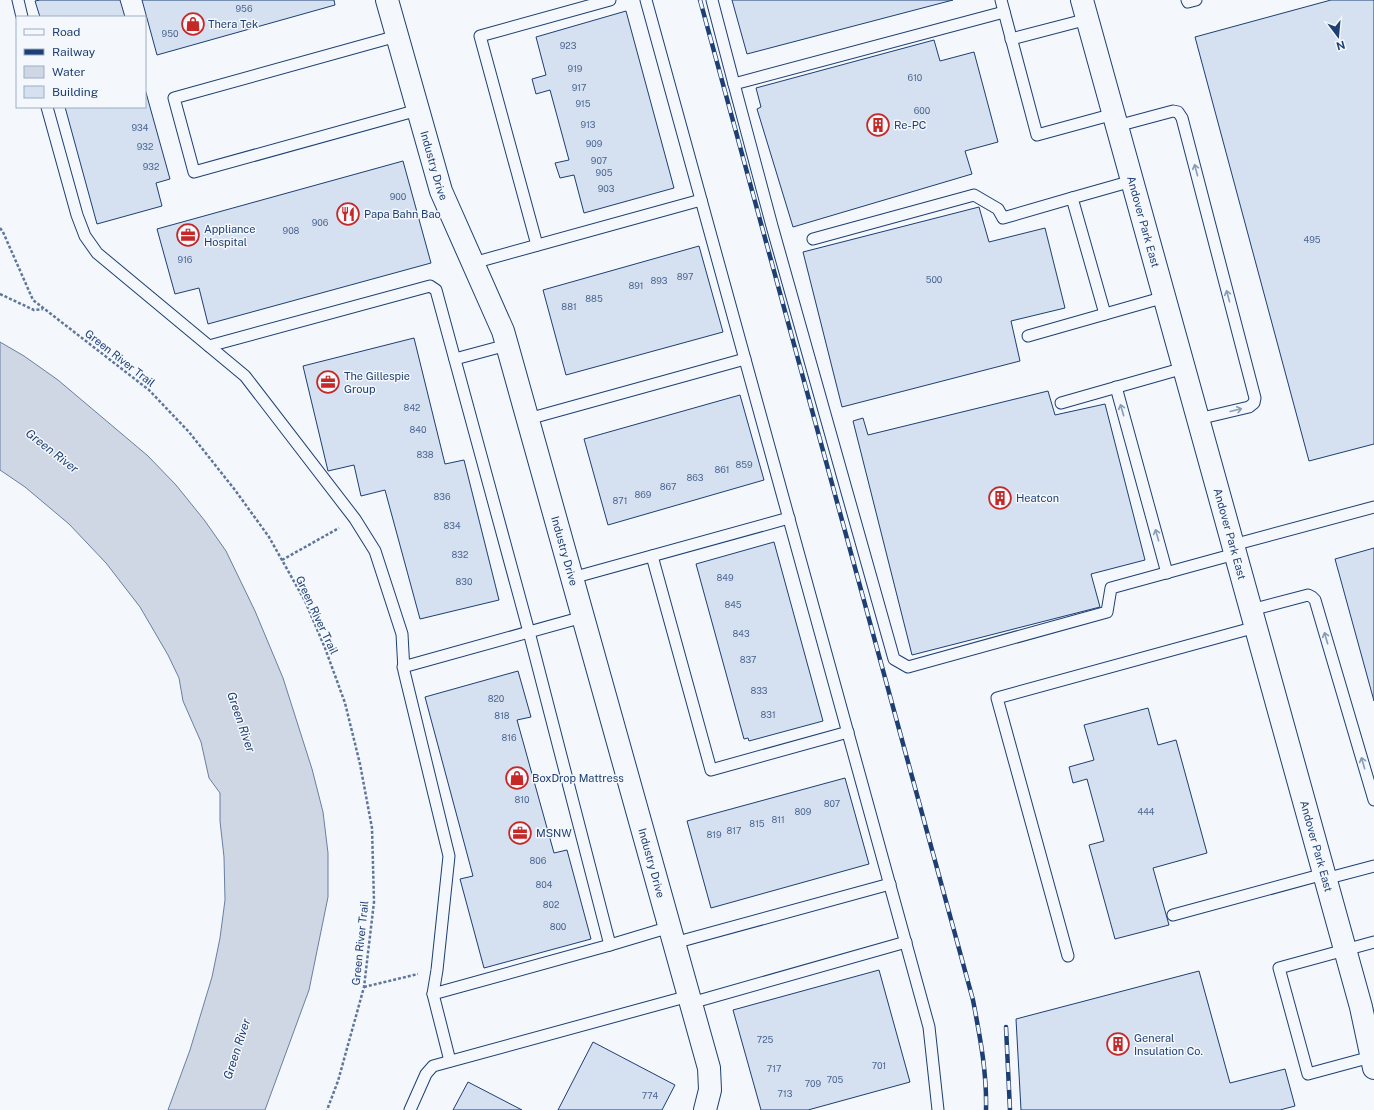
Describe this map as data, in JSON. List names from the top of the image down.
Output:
{
  "streets": {
    "street": ["Industry Drive", "Andover Park East"],
    "path": ["Green River Trail"]
  },
  "water": ["Green River"],
  "places": {
    "shop": ["Thera Tek", "BoxDrop Mattress"],
    "building": ["Re-PC", "Heatcon", "General Insulation Co."],
    "restaurant": ["Papa Bahn Bao"],
    "office": ["Appliance Hospital", "The Gillespie Group", "MSNW"]
  },
  "house_numbers": [
    "956",
    "950",
    "923",
    "919",
    "610",
    "917",
    "915",
    "600",
    "913",
    "934",
    "909",
    "932",
    "907",
    "932",
    "905",
    "903",
    "900",
    "906",
    "908",
    "495",
    "916",
    "897",
    "500",
    "893",
    "891",
    "885",
    "881",
    "842",
    "840",
    "838",
    "859",
    "861",
    "863",
    "867",
    "869",
    "836",
    "871",
    "834",
    "832",
    "849",
    "830",
    "845",
    "843",
    "837",
    "833",
    "820",
    "831",
    "818",
    "816",
    "810",
    "807",
    "809",
    "444",
    "811",
    "815",
    "817",
    "819",
    "806",
    "804",
    "802",
    "800",
    "725",
    "701",
    "717",
    "705",
    "709",
    "713",
    "774"
  ],
  "legend": [
    "Road",
    "Railway",
    "Water",
    "Building"
  ],
  "north": "bottom"
}
